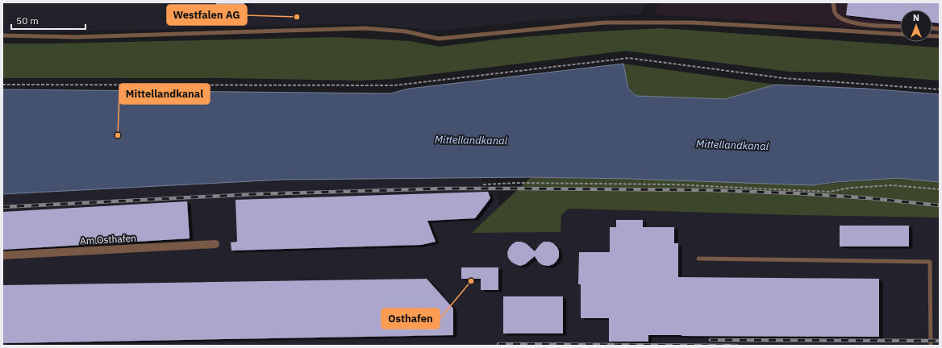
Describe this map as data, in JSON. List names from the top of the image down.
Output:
{
  "streets": {
    "street": ["Am Osthafen"]
  },
  "water": ["Mittellandkanal"],
  "places": ["Westfalen AG", "Mittellandkanal", "Osthafen"],
  "scale_bar": "50 m",
  "north": "top"
}
